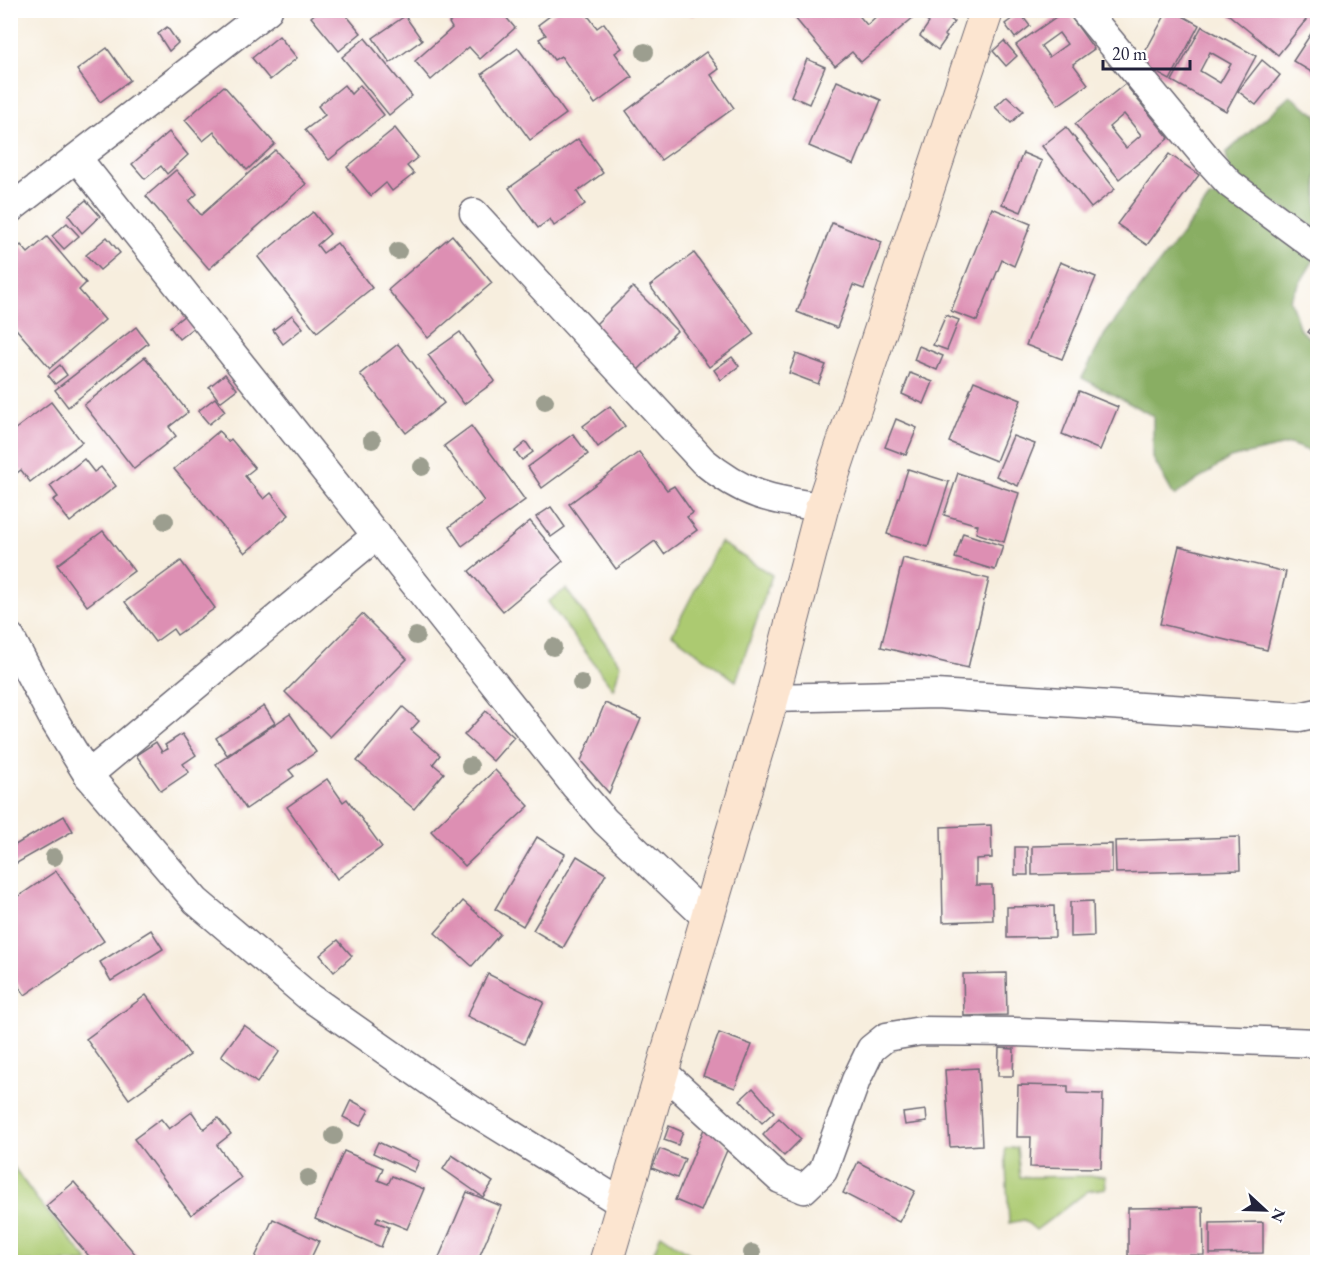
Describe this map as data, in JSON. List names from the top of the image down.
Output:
{
  "scale_bar": "20 m",
  "north": "right"
}
